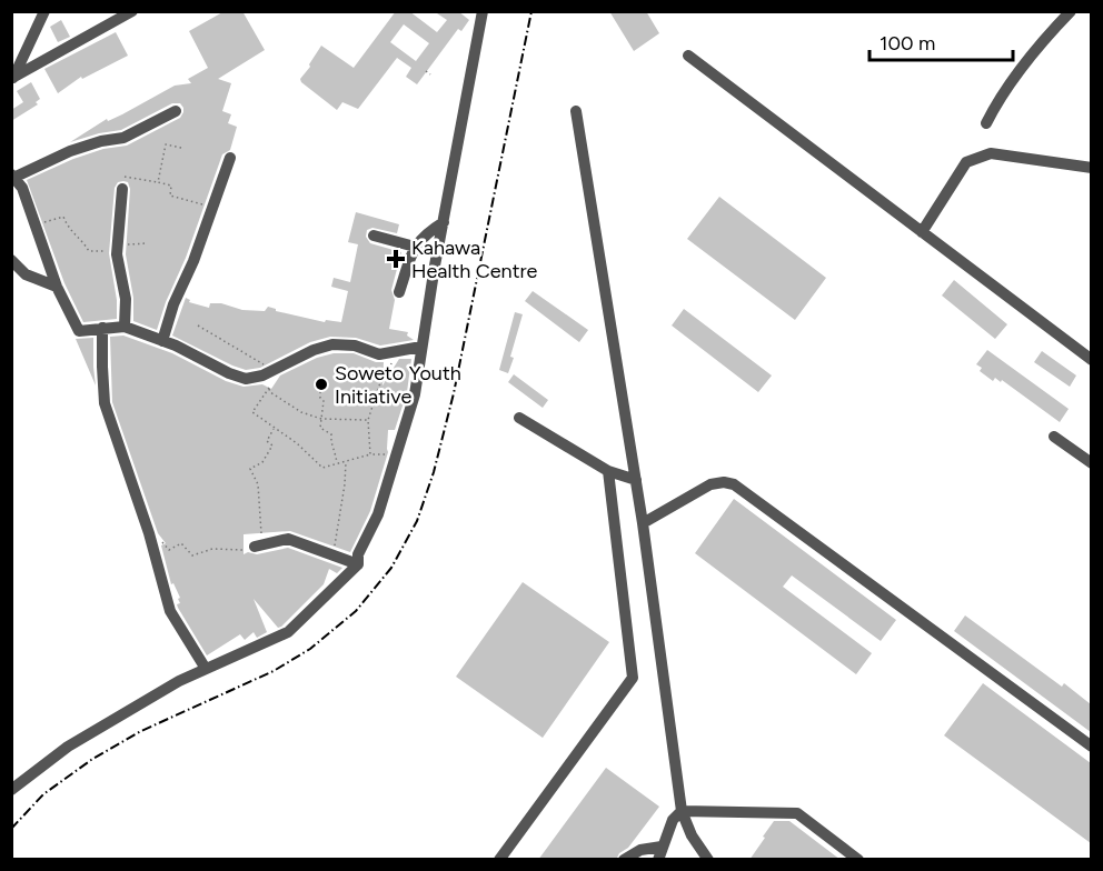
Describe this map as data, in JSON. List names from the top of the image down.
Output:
{
  "places": {
    "health": ["Kahawa Health Centre"],
    "other": ["Soweto Youth Initiative"]
  },
  "scale_bar": "100 m"
}
